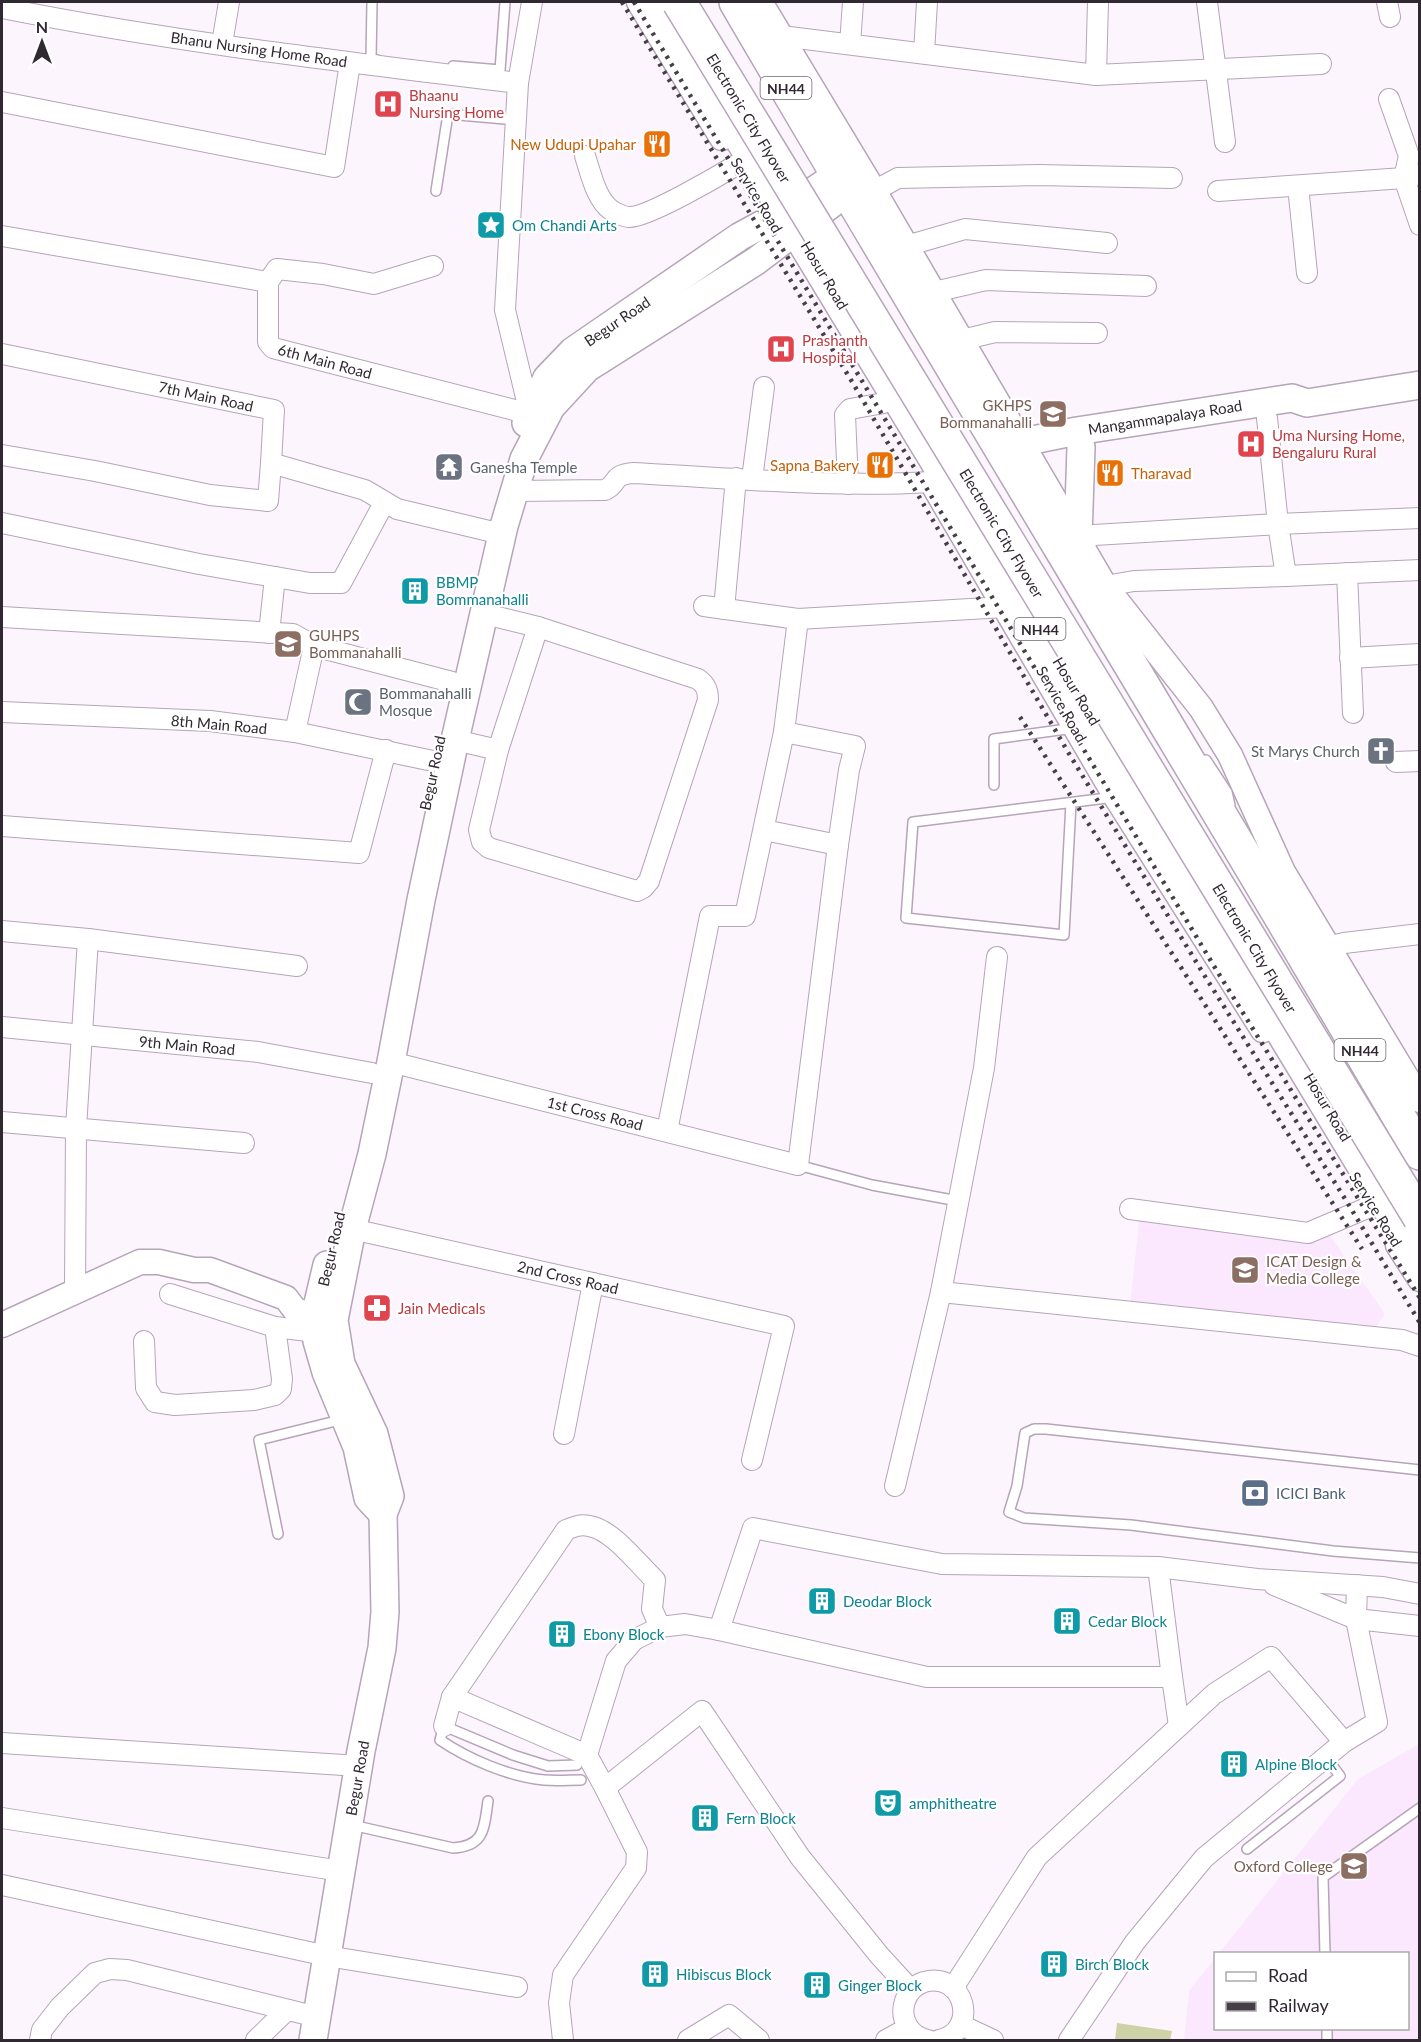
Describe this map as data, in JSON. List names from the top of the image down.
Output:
{
  "streets": {
    "highway": ["NH44", "Electronic City Flyover", "Hosur Road"],
    "main road": ["Begur Road", "Mangammapalaya Road"],
    "street": [
      "Bhanu Nursing Home Road",
      "Service Road",
      "6th Main Road",
      "7th Main Road",
      "8th Main Road",
      "9th Main Road",
      "1st Cross Road",
      "2nd Cross Road"
    ]
  },
  "crossings": [
    ["Service Road", "Hosur Road"],
    ["Service Road", "Begur Road"],
    ["Hosur Road", "Begur Road"],
    ["Begur Road", "6th Main Road"],
    ["Begur Road", "8th Main Road"],
    ["Begur Road", "9th Main Road"],
    ["Begur Road", "1st Cross Road"],
    ["Begur Road", "2nd Cross Road"],
    ["9th Main Road", "1st Cross Road"]
  ],
  "places": {
    "hospital": ["Bhaanu Nursing Home", "Prashanth Hospital", "Uma Nursing Home, Bengaluru Rural"],
    "restaurant": ["New Udupi Upahar", "Sapna Bakery", "Tharavad"],
    "place": ["Om Chandi Arts"],
    "school or university": [
      "GKHPS Bommanahalli",
      "GUHPS Bommanahalli",
      "ICAT Design & Media College",
      "Oxford College"
    ],
    "temple": ["Ganesha Temple"],
    "building": [
      "BBMP Bommanahalli",
      "Deodar Block",
      "Cedar Block",
      "Ebony Block",
      "Alpine Block",
      "Fern Block",
      "Birch Block",
      "Hibiscus Block",
      "Ginger Block"
    ],
    "mosque": ["Bommanahalli Mosque"],
    "church": ["St Marys Church"],
    "pharmacy": ["Jain Medicals"],
    "bank": ["ICICI Bank"],
    "theatre": ["amphitheatre"]
  },
  "legend": ["Road", "Railway"],
  "north": "top"
}
